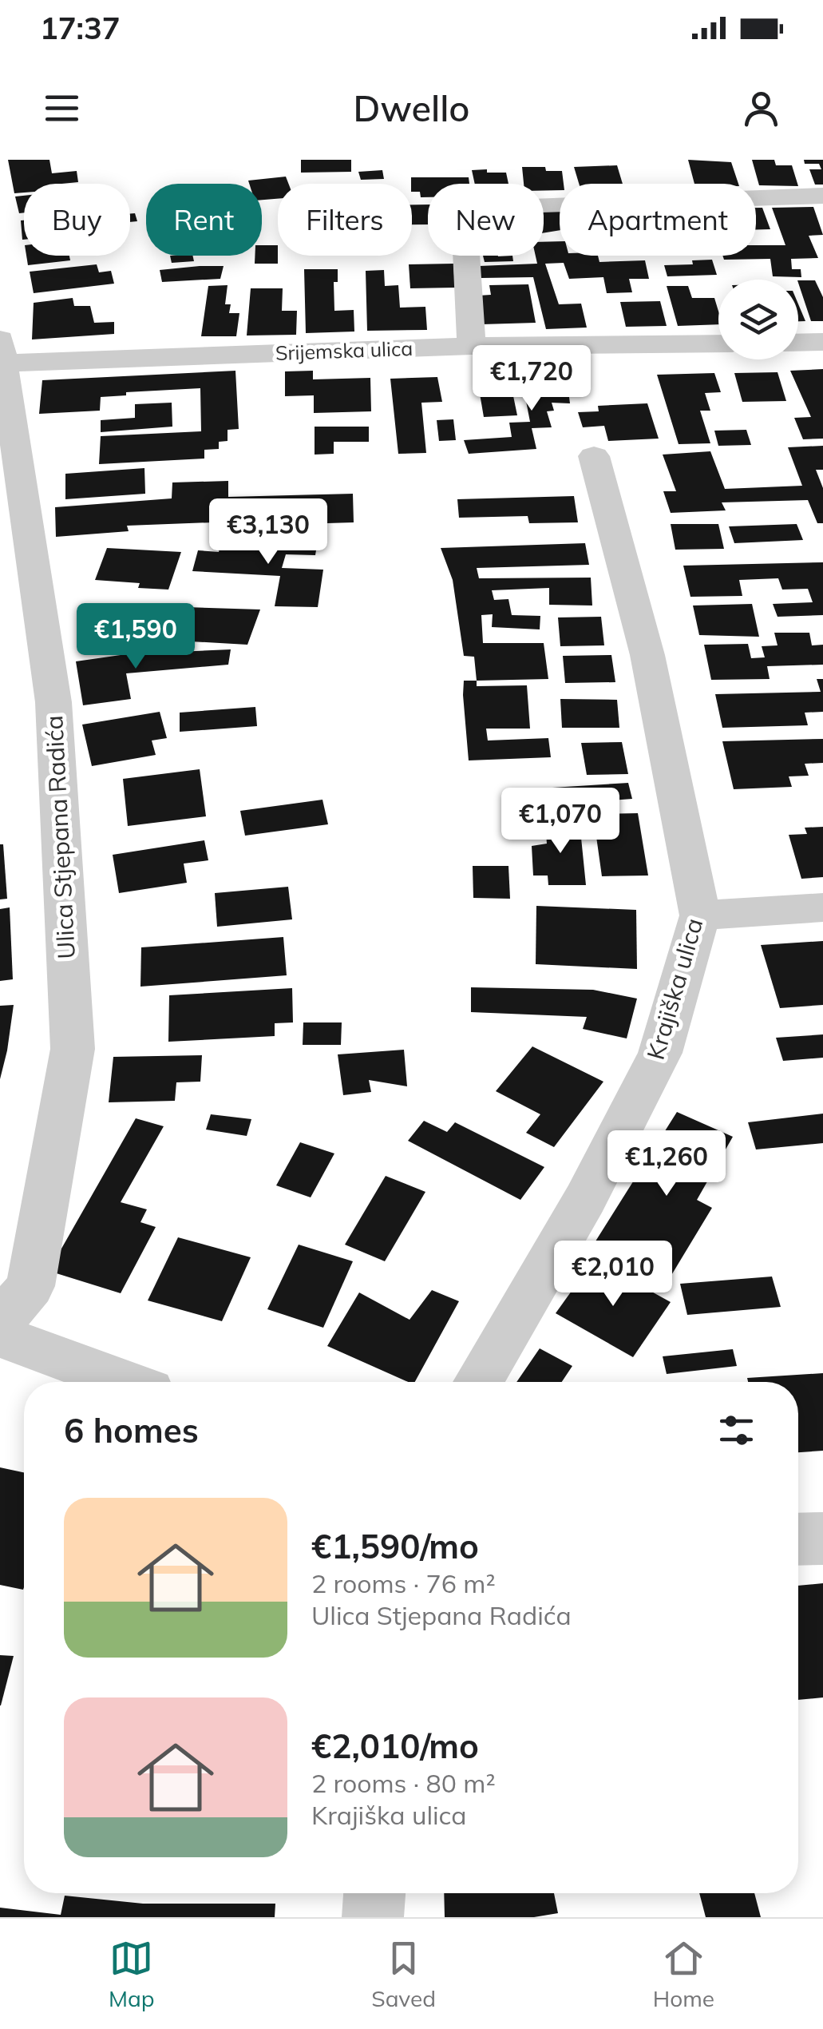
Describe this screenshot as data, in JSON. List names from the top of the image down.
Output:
{
  "streets": {
    "street": ["Srijemska ulica", "Ulica Stjepana Radića", "Krajiška ulica"]
  },
  "crossings": [
    ["Srijemska ulica", "Ulica Stjepana Radića"]
  ],
  "page": {
    "status": "17:37",
    "header": "Dwello",
    "chip": [
      "Buy",
      "Rent",
      "Filters",
      "New",
      "Apartment"
    ],
    "price": [
      "€1,720",
      "€3,130",
      "€1,590",
      "€1,070",
      "€1,260",
      "€2,010"
    ],
    "heading": "6 homes",
    "list": [
      {
        "name": "€1,590/mo",
        "note": "2 rooms · 76 m² · Ulica Stjepana Radića"
      },
      {
        "name": "€2,010/mo",
        "note": "2 rooms · 80 m² · Krajiška ulica"
      }
    ],
    "tabs": ["Map", "Saved", "Home"]
  }
}
